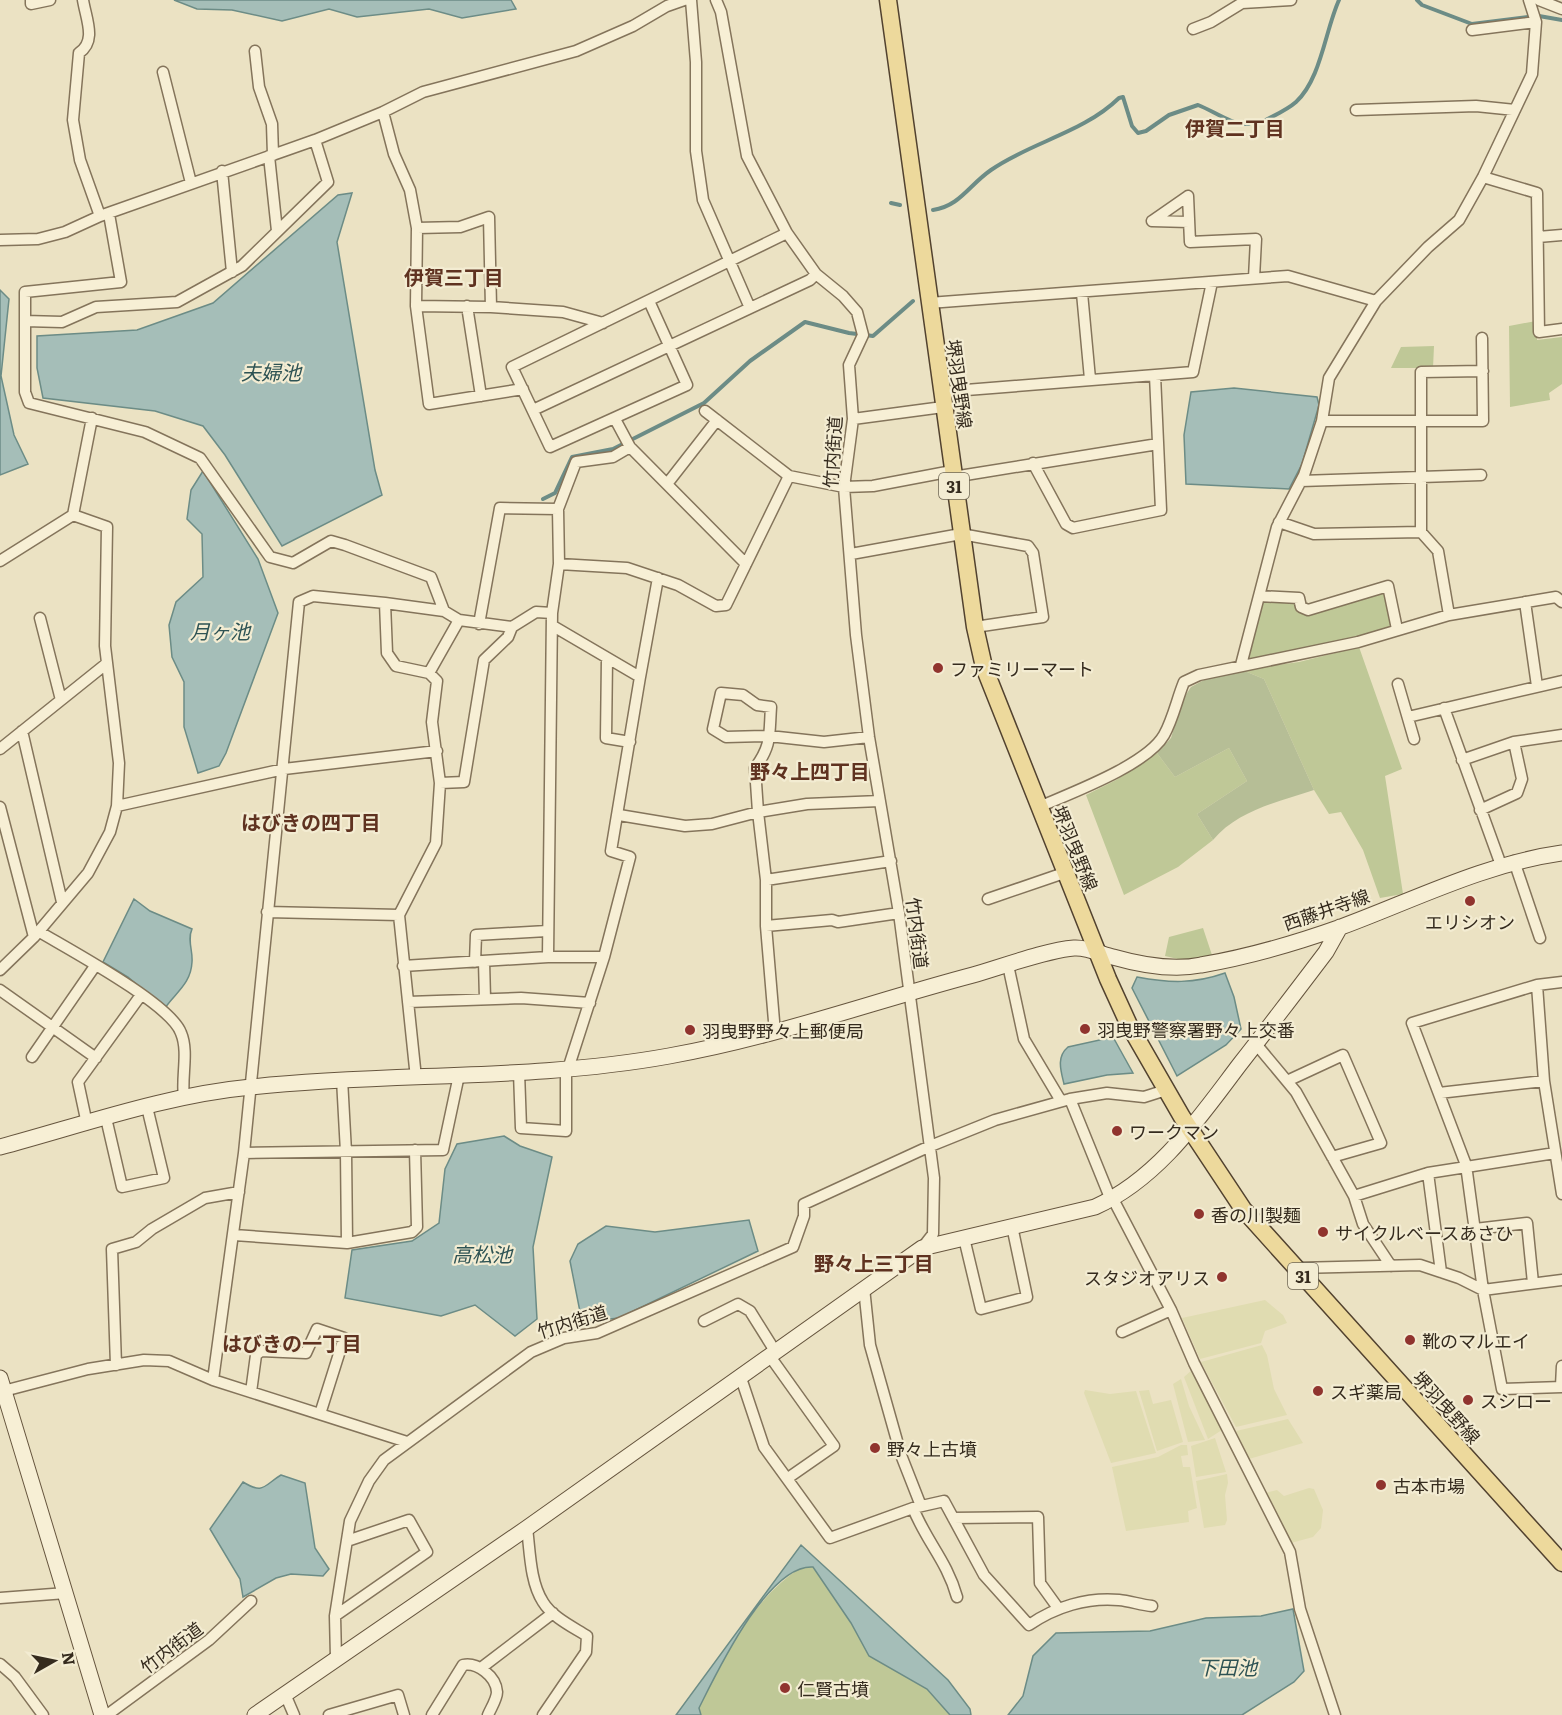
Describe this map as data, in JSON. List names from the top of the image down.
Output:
{
  "streets": {
    "main road": ["堺羽曳野線", "31"],
    "street": ["竹内街道", "西藤井寺線"]
  },
  "crossings": [
    ["堺羽曳野線", "西藤井寺線"],
    ["竹内街道", "西藤井寺線"]
  ],
  "districts": [
    "伊賀二丁目",
    "伊賀三丁目",
    "野々上四丁目",
    "はびきの四丁目",
    "野々上三丁目",
    "はびきの一丁目"
  ],
  "water": [
    "夫婦池",
    "月ヶ池",
    "高松池",
    "下田池"
  ],
  "places": [
    "ファミリーマート",
    "エリシオン",
    "羽曳野警察署野々上交番",
    "羽曳野野々上郵便局",
    "ワークマン",
    "香の川製麺",
    "サイクルベースあさひ",
    "スタジオアリス",
    "靴のマルエイ",
    "スギ薬局",
    "スシロー",
    "野々上古墳",
    "古本市場",
    "仁賢古墳"
  ],
  "north": "right"
}
